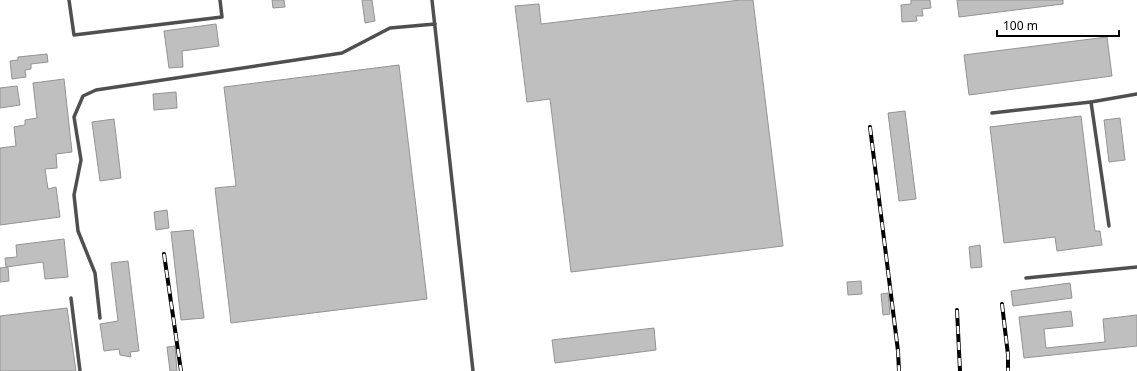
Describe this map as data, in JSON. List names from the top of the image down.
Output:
{
  "scale_bar": "100 m"
}
